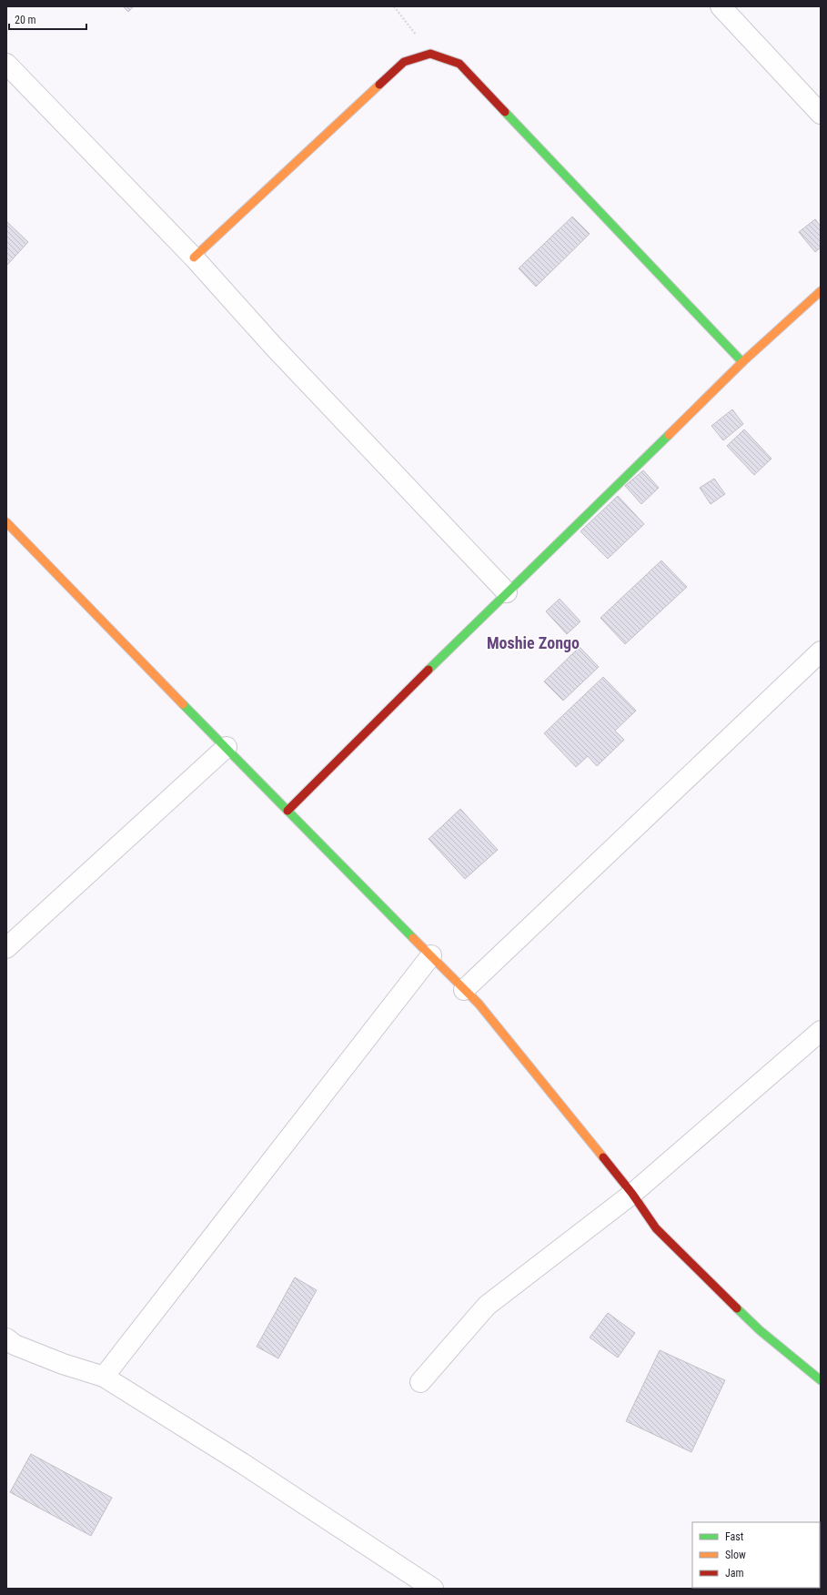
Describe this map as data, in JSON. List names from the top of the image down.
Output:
{
  "districts": ["Moshie Zongo"],
  "legend": ["Fast", "Slow", "Jam"],
  "scale_bar": "20 m"
}
